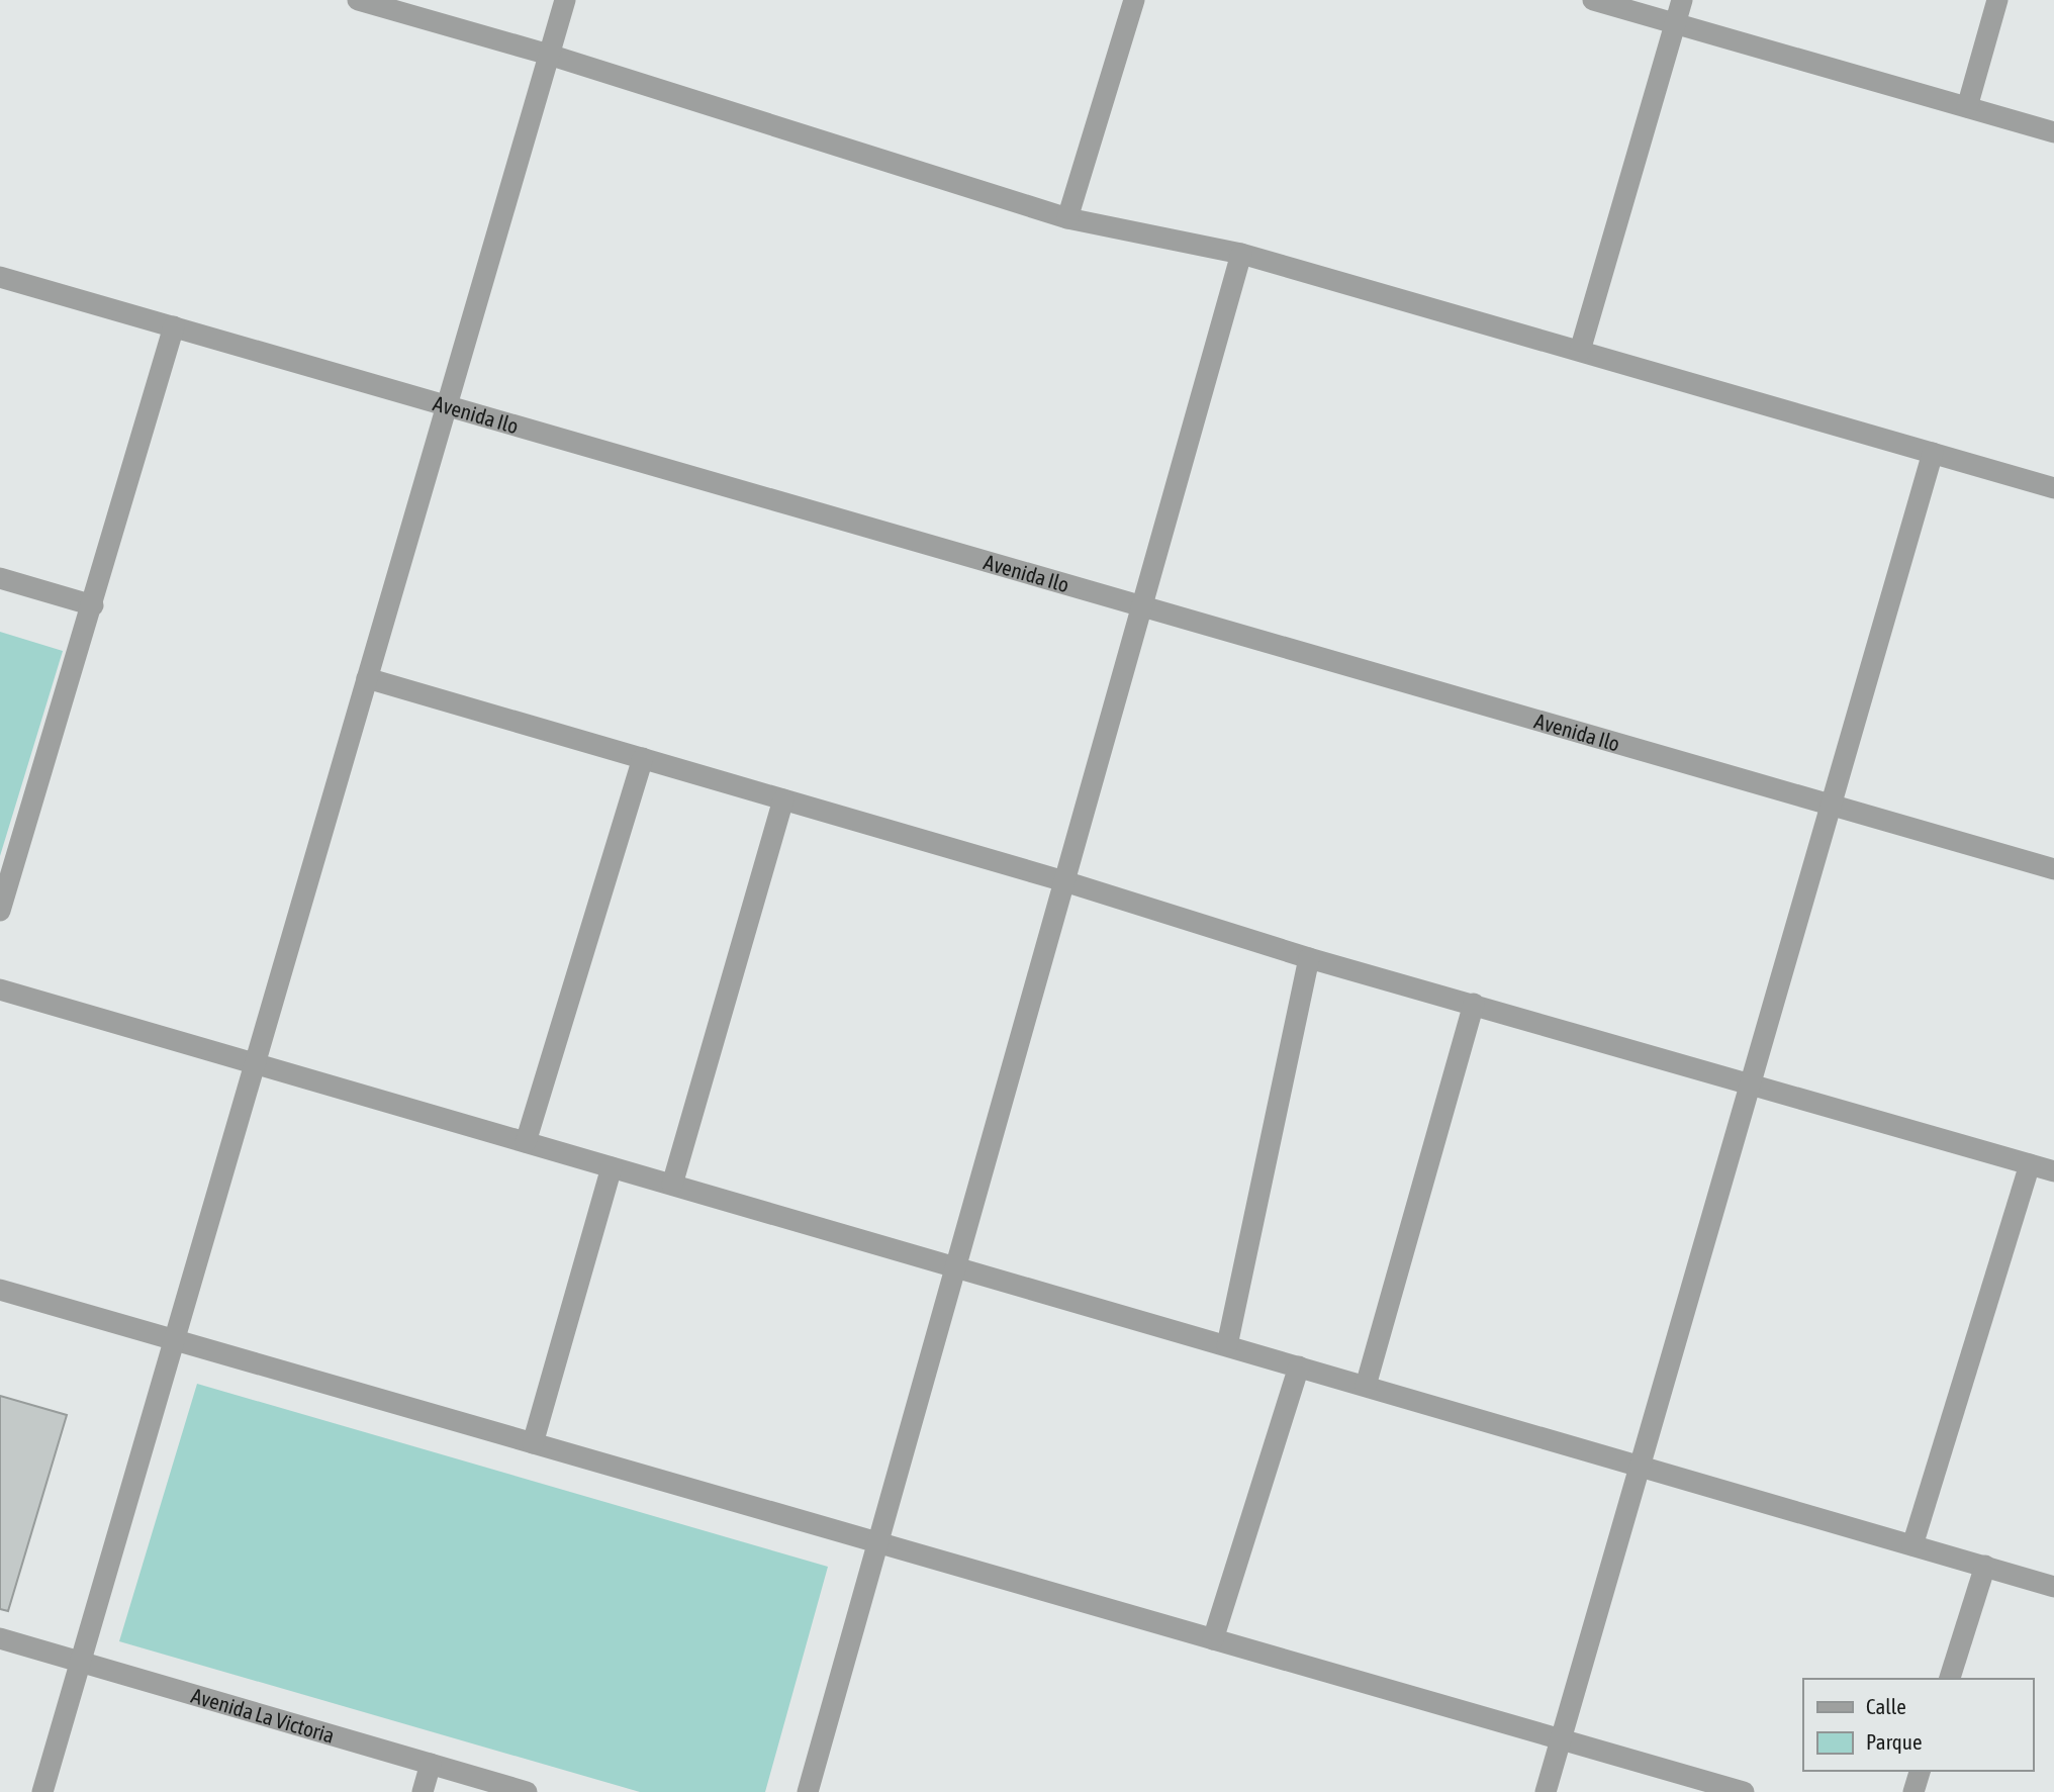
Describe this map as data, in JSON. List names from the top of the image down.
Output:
{
  "streets": {
    "street": ["Avenida Ilo", "Avenida La Victoria"]
  },
  "legend": ["Calle", "Parque"]
}
